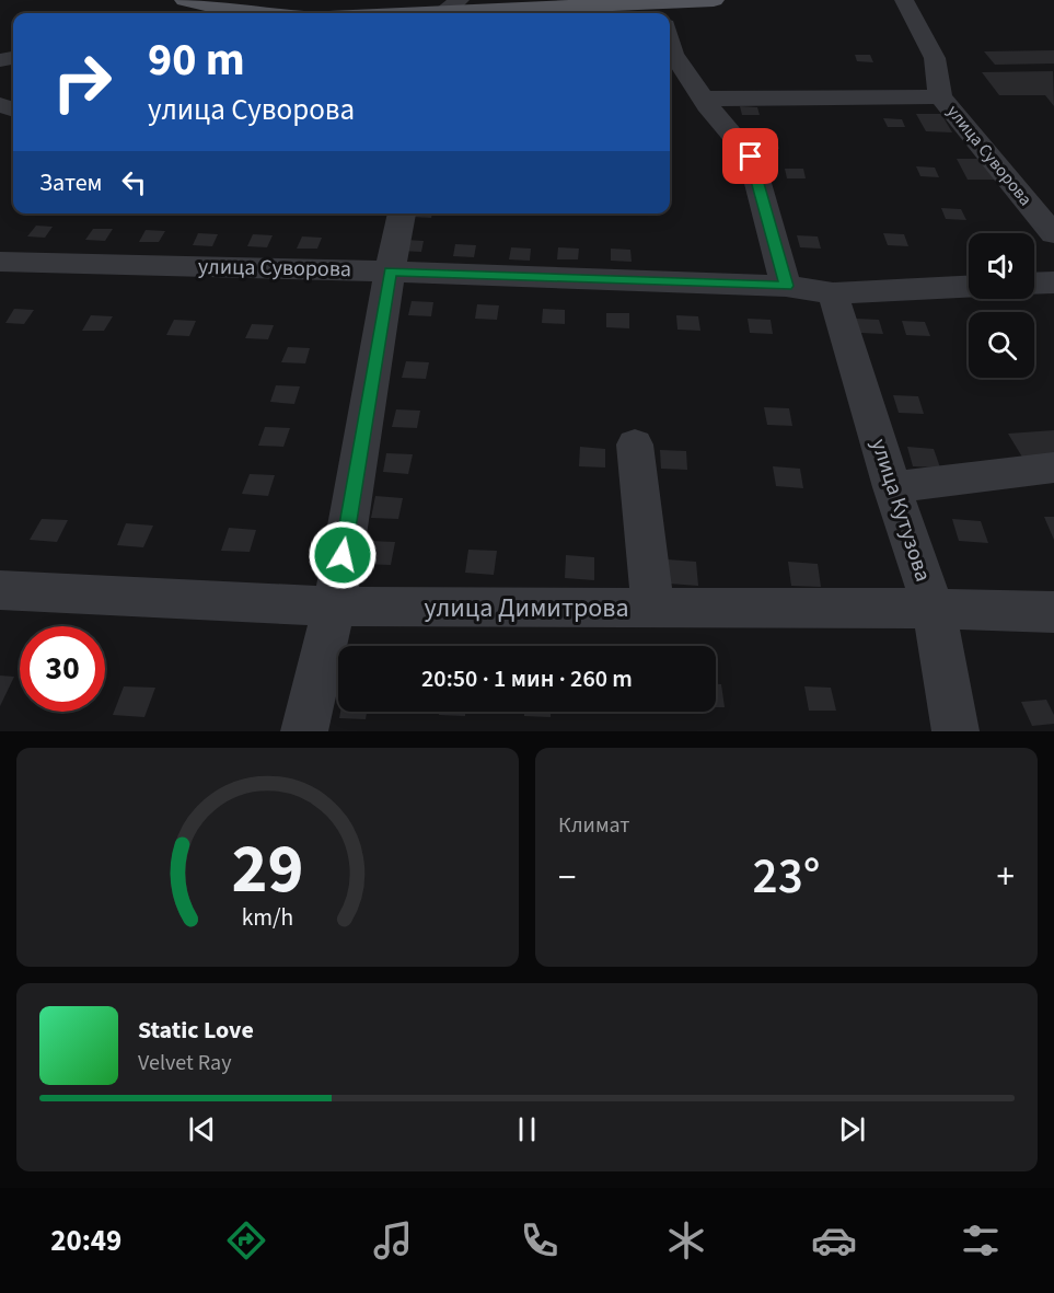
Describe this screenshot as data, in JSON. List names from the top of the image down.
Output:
{
  "streets": {
    "street": ["улица Суворова", "улица Кутузова", "улица Димитрова"]
  },
  "crossings": [
    ["улица Суворова", "улица Кутузова"],
    ["улица Кутузова", "улица Димитрова"]
  ],
  "page": {
    "turn": ["90 m", "улица Суворова"],
    "then": "Затем",
    "limit": "30",
    "trip": "20:50 · 1 мин · 260 m",
    "tile": "Климат",
    "heat": ["−", "23°", "+"],
    "song": ["Static Love", "Velvet Ray"],
    "tabs": "20:49",
    "gauge": ["29", "km/h"]
  }
}
